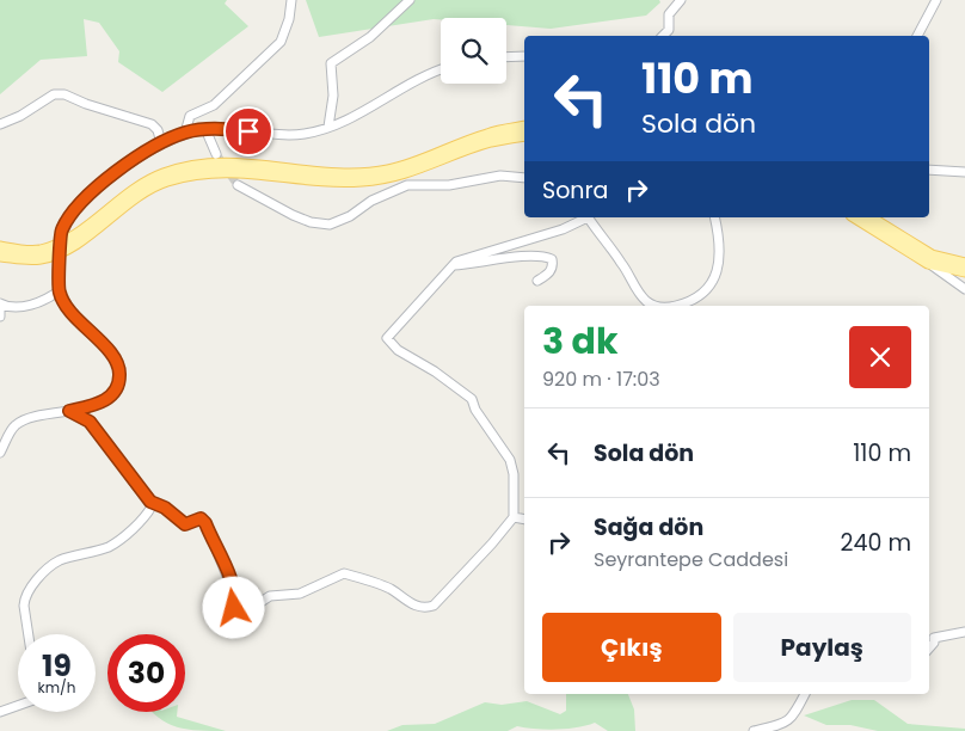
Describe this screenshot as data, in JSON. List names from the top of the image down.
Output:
{
  "page": {
    "turn": ["110 m", "Sola dön"],
    "then": "Sonra",
    "heading": ["3 dk", "920 m · 17:03"],
    "list": [
      {
        "name": "Sola dön",
        "value": "110 m"
      },
      {
        "name": "Sağa dön",
        "note": "Seyrantepe Caddesi",
        "value": "240 m"
      }
    ],
    "buttons": ["Çıkış", "Paylaş"],
    "speed": "19 km/h",
    "limit": "30"
  }
}
